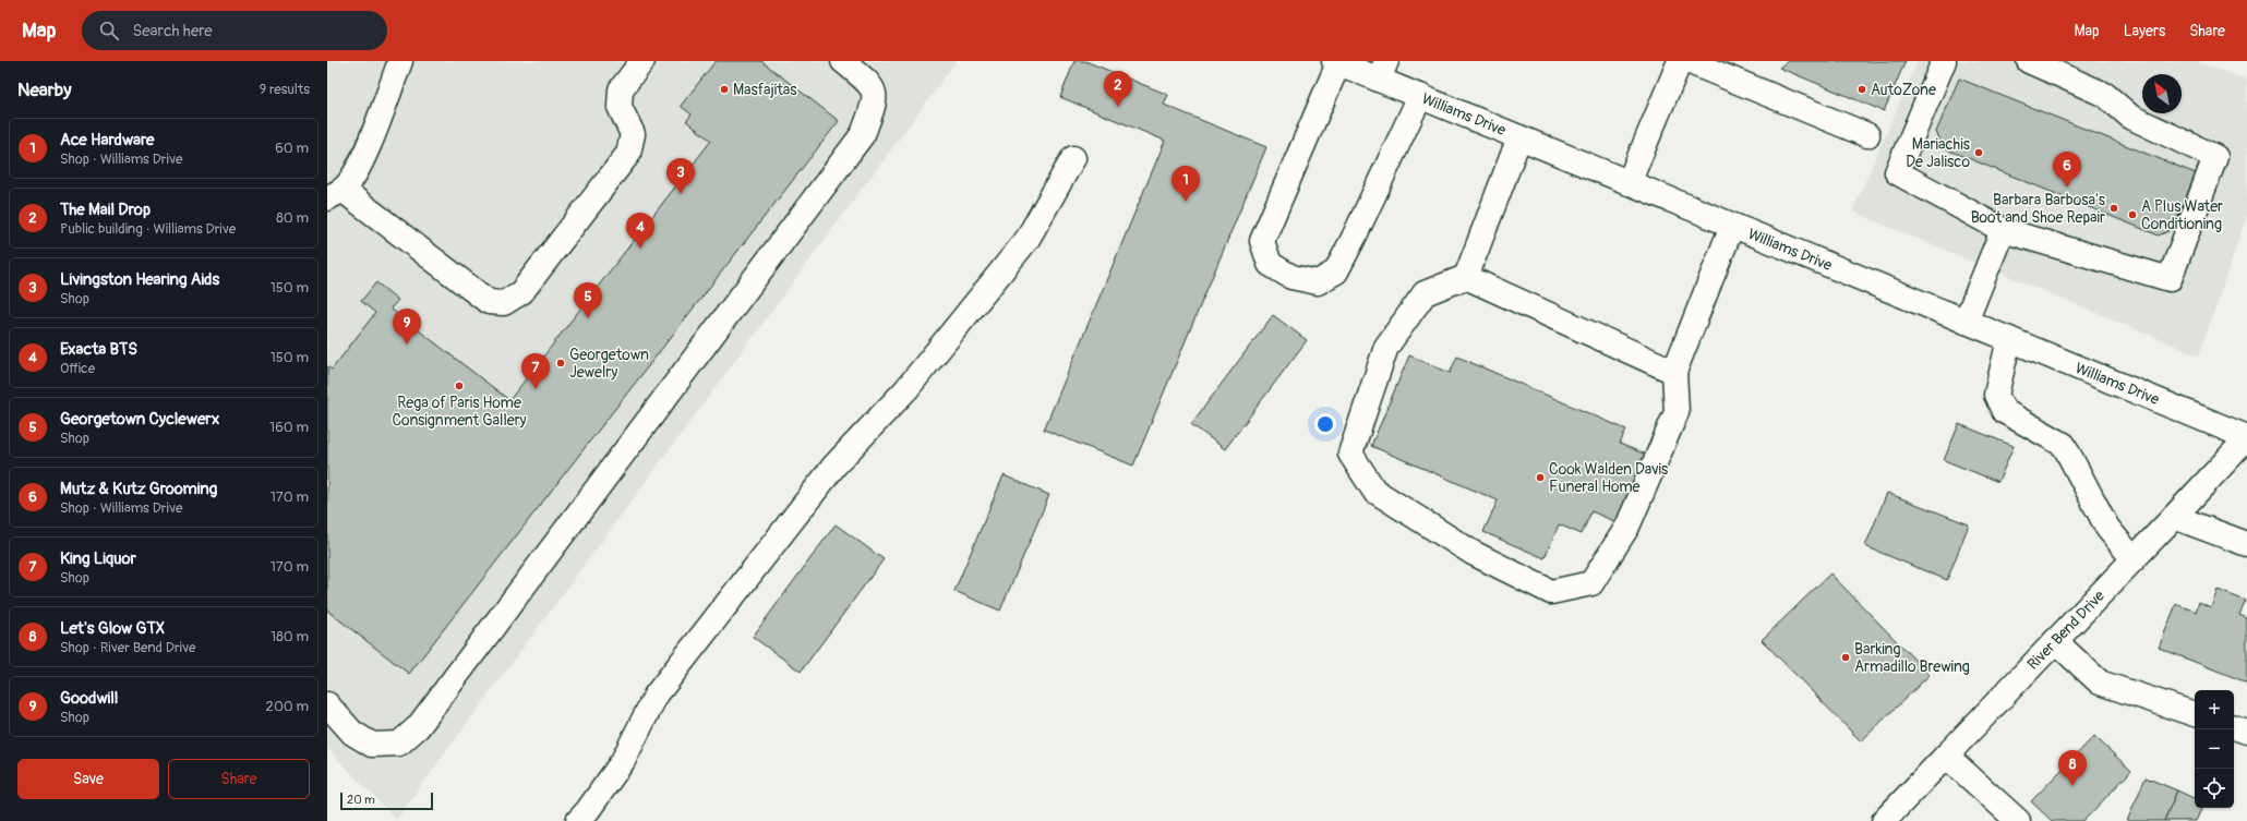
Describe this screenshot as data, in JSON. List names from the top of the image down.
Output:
{
  "streets": {
    "main road": ["Williams Drive", "River Bend Drive"]
  },
  "crossings": [
    ["Williams Drive", "River Bend Drive"]
  ],
  "places": [
    "Masfajitas",
    "AutoZone",
    "Mariachis De Jalisco",
    "Barbara Barbosa's Boot and Shoe Repair",
    "A Plus Water Conditioning",
    "Georgetown Jewelry",
    "Rega of Paris Home Consignment Gallery",
    "Cook Walden Davis Funeral Home",
    "Barking Armadillo Brewing"
  ],
  "scale_bar": "20 m",
  "north": "top left",
  "page": {
    "header": "Map",
    "search": "Search here",
    "nav": ["Map", "Layers", "Share"],
    "heading": ["Nearby", "9 results"],
    "pins": [
      "2",
      "6",
      "3",
      "1",
      "4",
      "5",
      "9",
      "7",
      "8"
    ],
    "list": [
      {
        "mark": "1",
        "name": "Ace Hardware",
        "note": "Shop · Williams Drive",
        "value": "60 m"
      },
      {
        "mark": "2",
        "name": "The Mail Drop",
        "note": "Public building · Williams Drive",
        "value": "80 m"
      },
      {
        "mark": "3",
        "name": "Livingston Hearing Aids",
        "note": "Shop",
        "value": "150 m"
      },
      {
        "mark": "4",
        "name": "Exacta BTS",
        "note": "Office",
        "value": "150 m"
      },
      {
        "mark": "5",
        "name": "Georgetown Cyclewerx",
        "note": "Shop",
        "value": "160 m"
      },
      {
        "mark": "6",
        "name": "Mutz & Kutz Grooming",
        "note": "Shop · Williams Drive",
        "value": "170 m"
      },
      {
        "mark": "7",
        "name": "King Liquor",
        "note": "Shop",
        "value": "170 m"
      },
      {
        "mark": "8",
        "name": "Let's Glow GTX",
        "note": "Shop · River Bend Drive",
        "value": "180 m"
      },
      {
        "mark": "9",
        "name": "Goodwill",
        "note": "Shop",
        "value": "200 m"
      }
    ],
    "map_buttons": ["+", "−"],
    "buttons": ["Save", "Share"],
    "scale": "20 m"
  }
}
